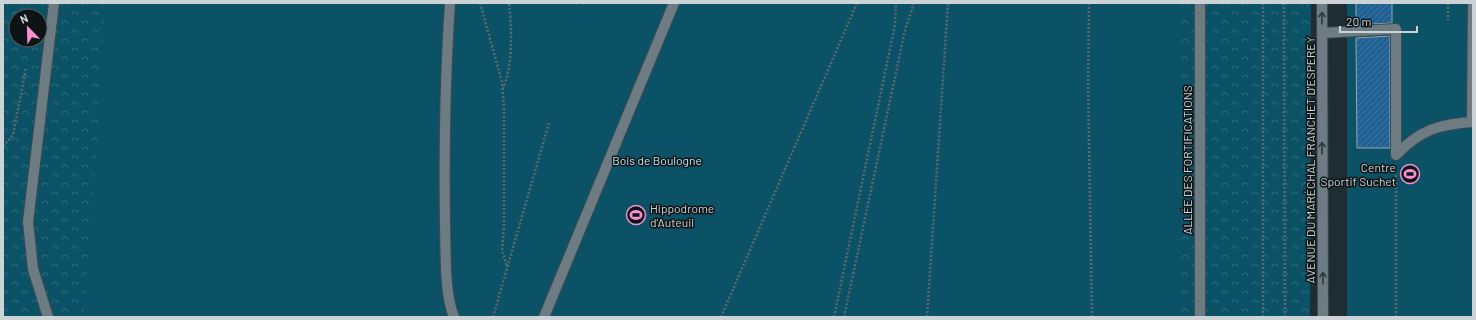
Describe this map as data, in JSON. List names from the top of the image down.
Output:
{
  "streets": {
    "street": ["ALLÉE DES FORTIFICATIONS", "AVENUE DU MARÉCHAL FRANCHET D'ESPEREY"]
  },
  "one_way": ["AVENUE DU MARÉCHAL FRANCHET D'ESPEREY"],
  "parks": ["Bois de Boulogne"],
  "places": {
    "sports": ["Centre Sportif Suchet", "Hippodrome d'Auteuil"]
  },
  "scale_bar": "20 m",
  "north": "top left"
}
